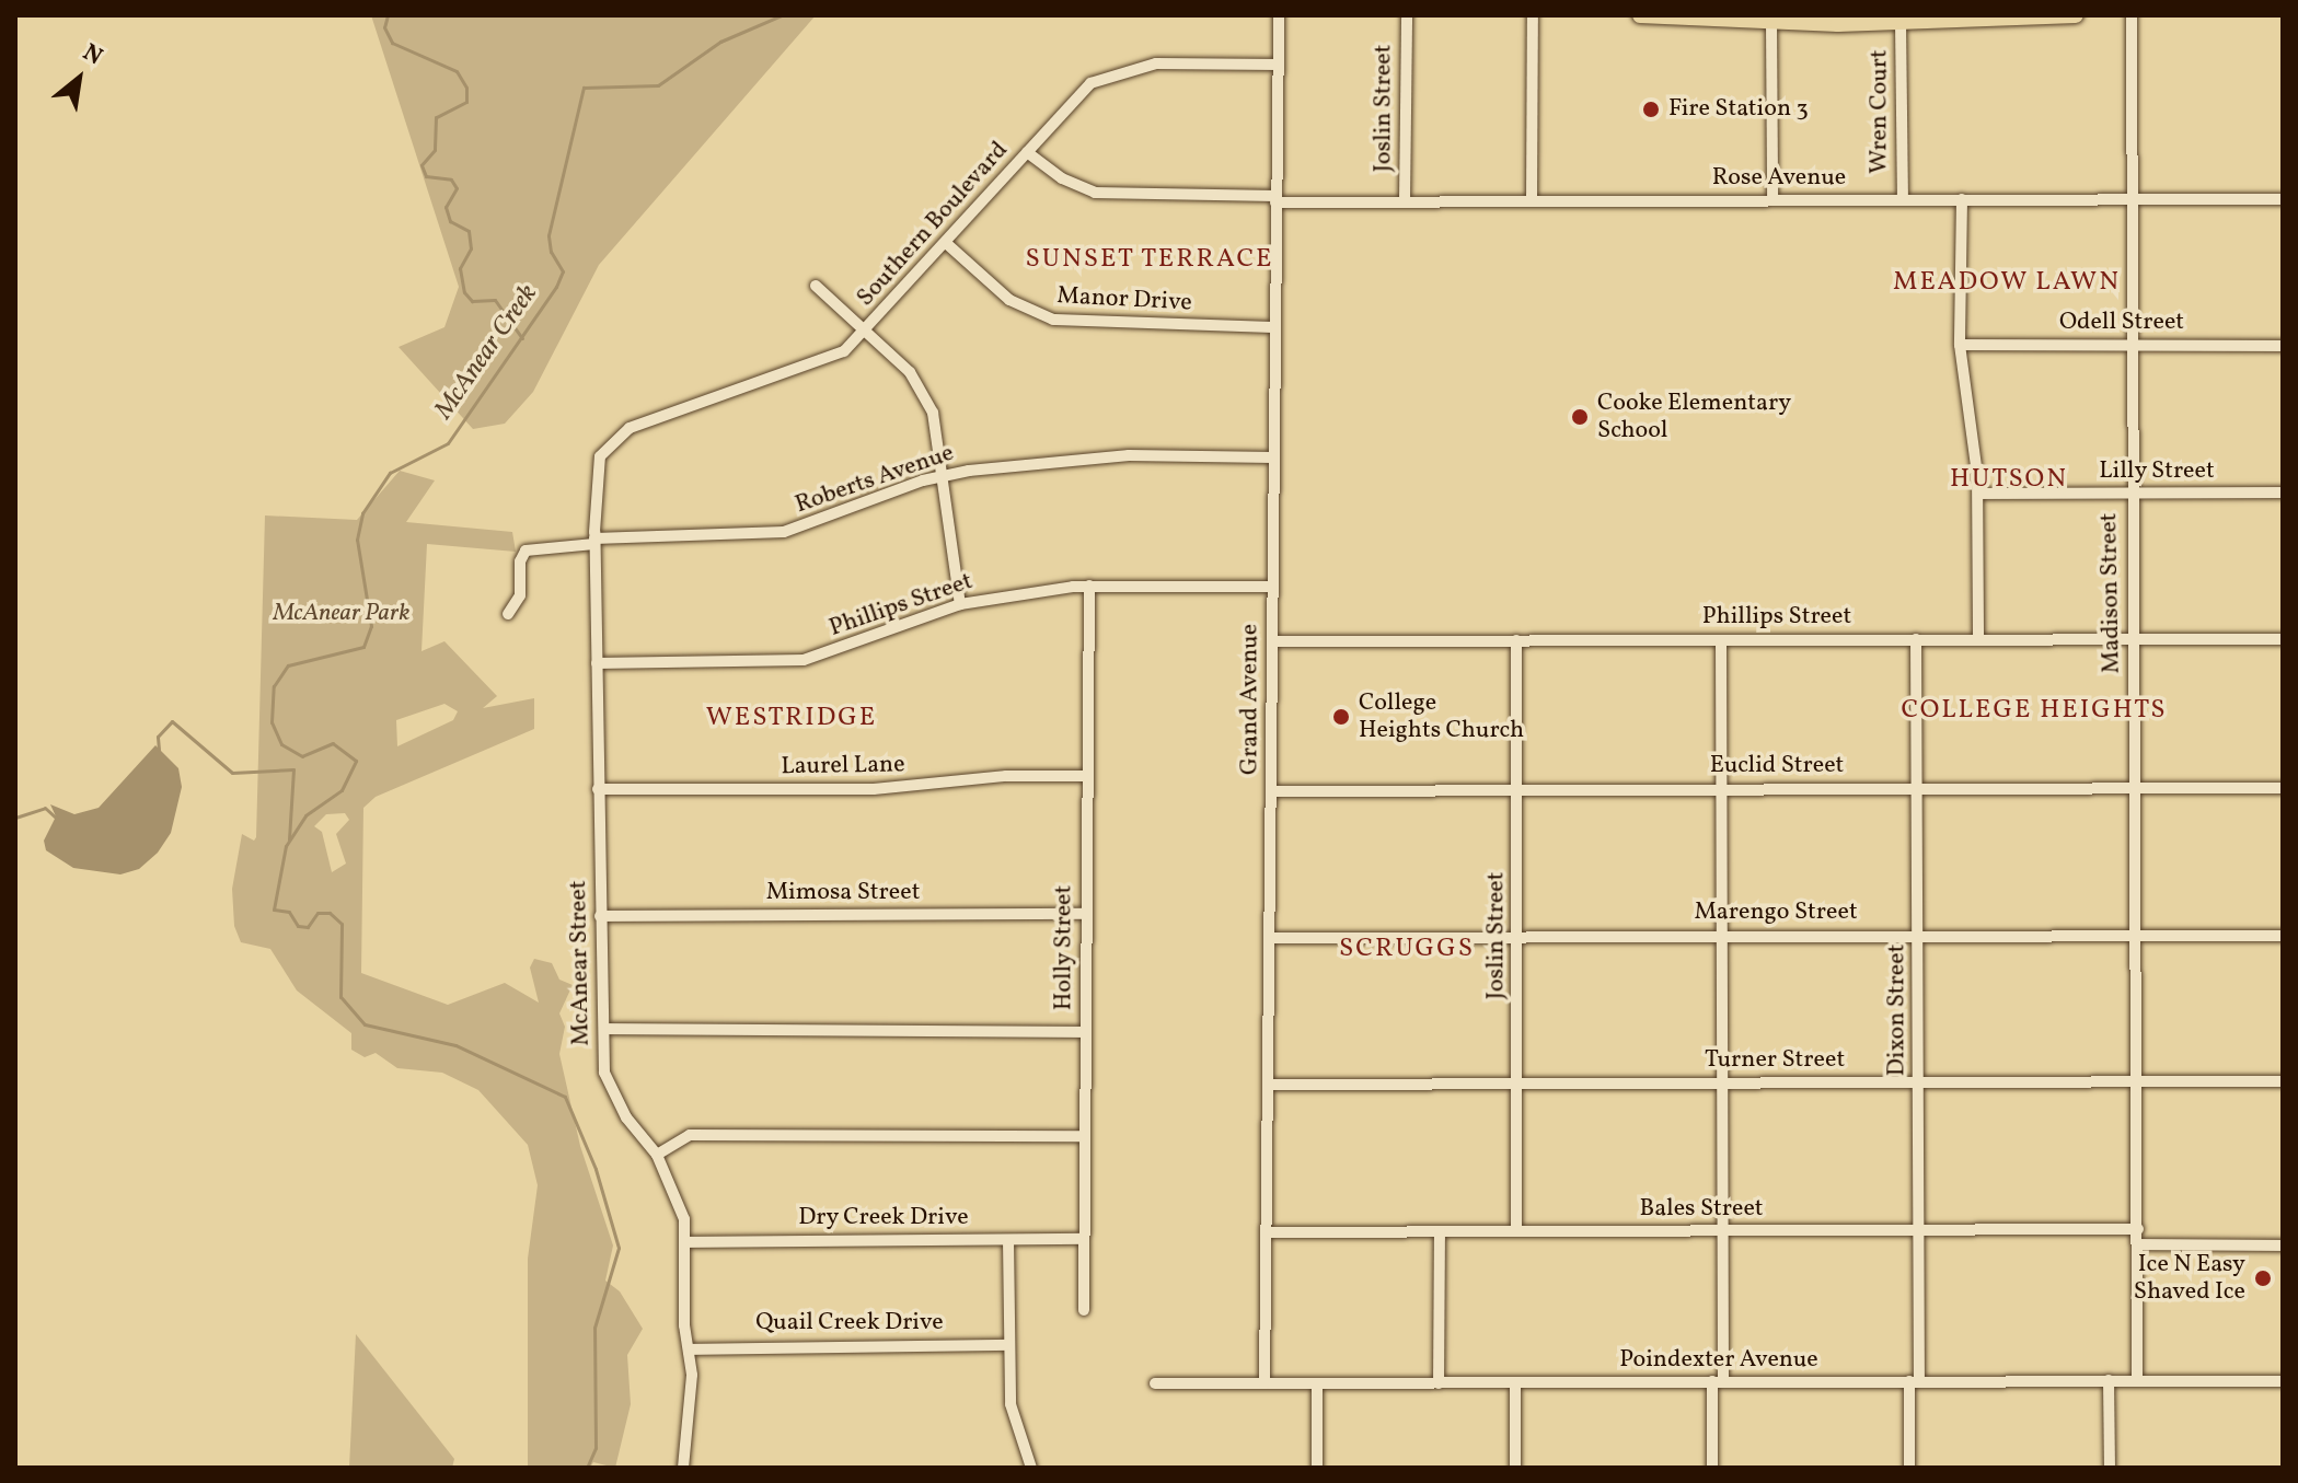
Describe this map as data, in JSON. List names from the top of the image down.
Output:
{
  "streets": {
    "street": [
      "Joslin Street",
      "Wren Court",
      "Rose Avenue",
      "Southern Boulevard",
      "Manor Drive",
      "Odell Street",
      "Lilly Street",
      "Roberts Avenue",
      "Madison Street",
      "Phillips Street",
      "Grand Avenue",
      "Laurel Lane",
      "Euclid Street",
      "Mimosa Street",
      "Marengo Street",
      "Holly Street",
      "McAnear Street",
      "Dixon Street",
      "Turner Street",
      "Bales Street",
      "Dry Creek Drive",
      "Quail Creek Drive",
      "Poindexter Avenue"
    ]
  },
  "crossings": [
    ["Joslin Street", "Rose Avenue"],
    ["Joslin Street", "Phillips Street"],
    ["Joslin Street", "Euclid Street"],
    ["Joslin Street", "Marengo Street"],
    ["Joslin Street", "Turner Street"],
    ["Joslin Street", "Bales Street"],
    ["Wren Court", "Rose Avenue"],
    ["Rose Avenue", "Southern Boulevard"],
    ["Rose Avenue", "Madison Street"],
    ["Rose Avenue", "Grand Avenue"],
    ["Southern Boulevard", "Manor Drive"],
    ["Southern Boulevard", "Grand Avenue"],
    ["Southern Boulevard", "McAnear Street"],
    ["Manor Drive", "Grand Avenue"],
    ["Odell Street", "Madison Street"],
    ["Lilly Street", "Madison Street"],
    ["Roberts Avenue", "Grand Avenue"],
    ["Roberts Avenue", "McAnear Street"],
    ["Madison Street", "Phillips Street"],
    ["Madison Street", "Euclid Street"],
    ["Madison Street", "Marengo Street"],
    ["Madison Street", "Turner Street"],
    ["Madison Street", "Bales Street"],
    ["Madison Street", "Poindexter Avenue"],
    ["Phillips Street", "Grand Avenue"],
    ["Phillips Street", "Holly Street"],
    ["Phillips Street", "McAnear Street"],
    ["Phillips Street", "Dixon Street"],
    ["Grand Avenue", "Euclid Street"],
    ["Grand Avenue", "Marengo Street"],
    ["Grand Avenue", "Turner Street"],
    ["Grand Avenue", "Bales Street"],
    ["Grand Avenue", "Poindexter Avenue"],
    ["Laurel Lane", "Holly Street"],
    ["Laurel Lane", "McAnear Street"],
    ["Euclid Street", "Dixon Street"],
    ["Mimosa Street", "Holly Street"],
    ["Mimosa Street", "McAnear Street"],
    ["Marengo Street", "Dixon Street"],
    ["Holly Street", "Dry Creek Drive"],
    ["McAnear Street", "Dry Creek Drive"],
    ["McAnear Street", "Quail Creek Drive"],
    ["Dixon Street", "Turner Street"],
    ["Dixon Street", "Bales Street"],
    ["Dixon Street", "Poindexter Avenue"]
  ],
  "districts": [
    "SUNSET TERRACE",
    "MEADOW LAWN",
    "HUTSON",
    "COLLEGE HEIGHTS",
    "WESTRIDGE",
    "SCRUGGS"
  ],
  "water": ["McAnear Creek"],
  "parks": ["McAnear Park"],
  "places": [
    "Fire Station 3",
    "Cooke Elementary School",
    "College Heights Church",
    "Ice N Easy Shaved Ice"
  ],
  "north": "top right"
}
